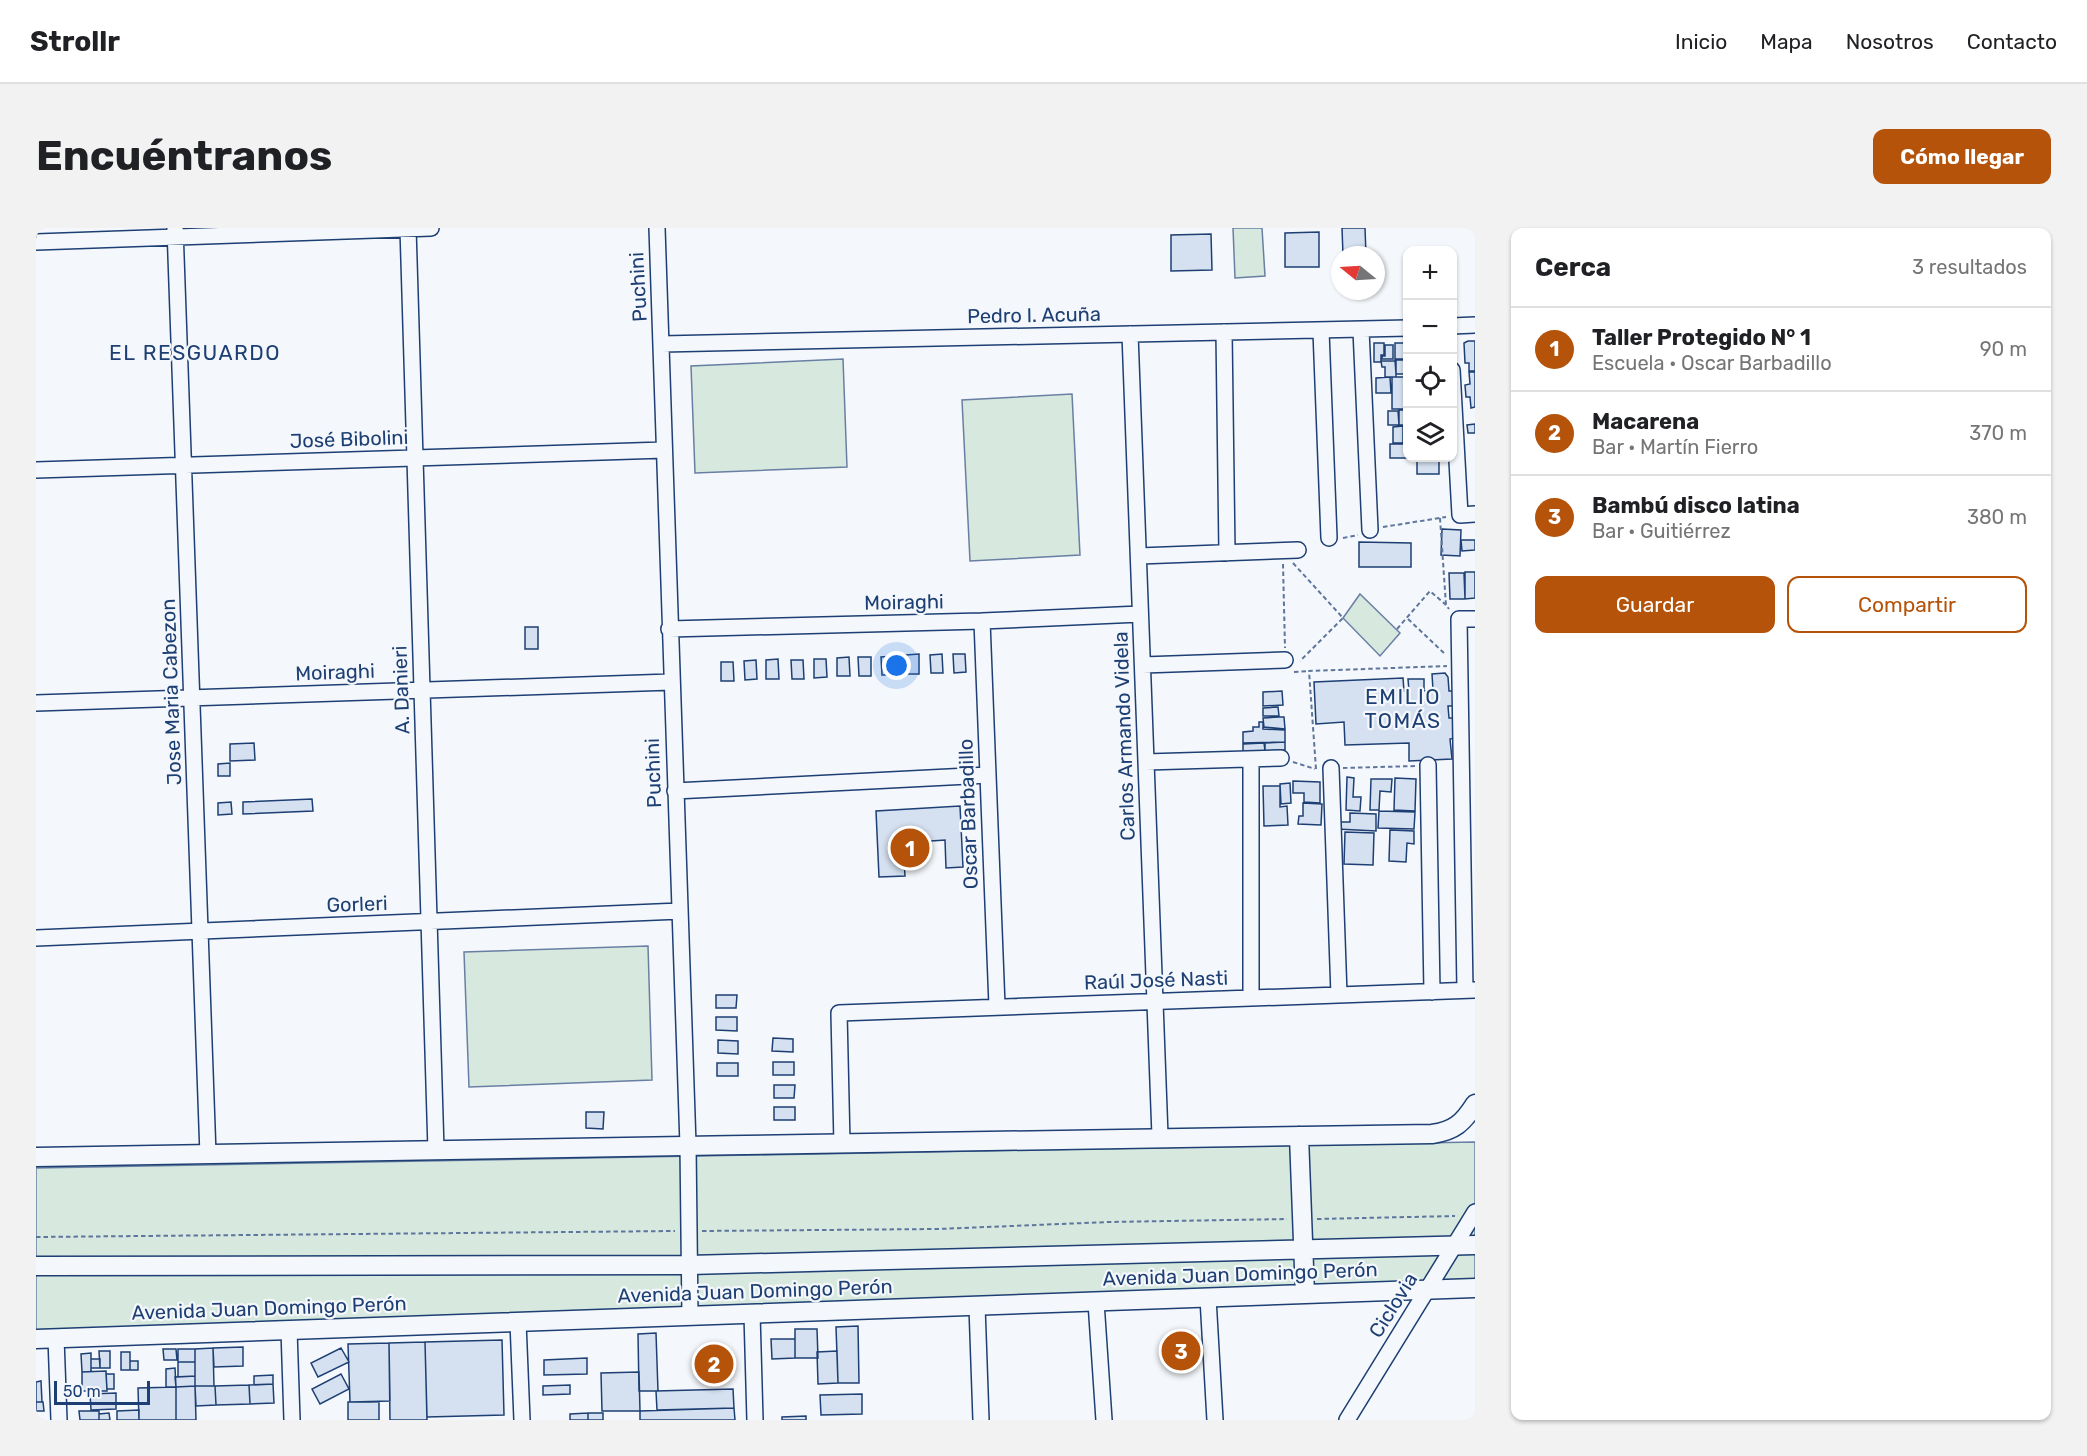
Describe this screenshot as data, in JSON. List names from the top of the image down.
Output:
{
  "streets": {
    "main road": ["Avenida Juan Domingo Perón"],
    "street": [
      "Puchini",
      "Pedro I. Acuña",
      "José Bibolini",
      "Moiraghi",
      "A. Danieri",
      "Jose Maria Cabezon",
      "Carlos Armando Videla",
      "Oscar Barbadillo",
      "Gorleri",
      "Raúl José Nasti",
      "Ciclovia"
    ]
  },
  "crossings": [
    ["Puchini", "Pedro I. Acuña"],
    ["Puchini", "José Bibolini"],
    ["Puchini", "Moiraghi"],
    ["Puchini", "Gorleri"],
    ["Puchini", "Avenida Juan Domingo Perón"],
    ["Pedro I. Acuña", "Carlos Armando Videla"],
    ["José Bibolini", "A. Danieri"],
    ["José Bibolini", "Jose Maria Cabezon"],
    ["Moiraghi", "A. Danieri"],
    ["Moiraghi", "Jose Maria Cabezon"],
    ["Moiraghi", "Carlos Armando Videla"],
    ["Moiraghi", "Oscar Barbadillo"],
    ["A. Danieri", "Gorleri"],
    ["Jose Maria Cabezon", "Gorleri"],
    ["Carlos Armando Videla", "Raúl José Nasti"],
    ["Oscar Barbadillo", "Raúl José Nasti"],
    ["Avenida Juan Domingo Perón", "Ciclovia"]
  ],
  "districts": ["EL RESGUARDO", "EMILIO TOMÁS"],
  "scale_bar": "50 m",
  "north": "left",
  "page": {
    "header": "Strollr",
    "nav": [
      "Inicio",
      "Mapa",
      "Nosotros",
      "Contacto"
    ],
    "buttons": [
      "Cómo llegar",
      ["Guardar", "Compartir"]
    ],
    "title": "Encuéntranos",
    "heading": ["Cerca", "3 resultados"],
    "map_buttons": ["+", "−"],
    "list": [
      {
        "mark": "1",
        "name": "Taller Protegido N° 1",
        "note": "Escuela · Oscar Barbadillo",
        "value": "90 m"
      },
      {
        "mark": "2",
        "name": "Macarena",
        "note": "Bar · Martín Fierro",
        "value": "370 m"
      },
      {
        "mark": "3",
        "name": "Bambú disco latina",
        "note": "Bar · Guitiérrez",
        "value": "380 m"
      }
    ],
    "pins": ["1", "3", "2"],
    "scale": "50 m"
  }
}
